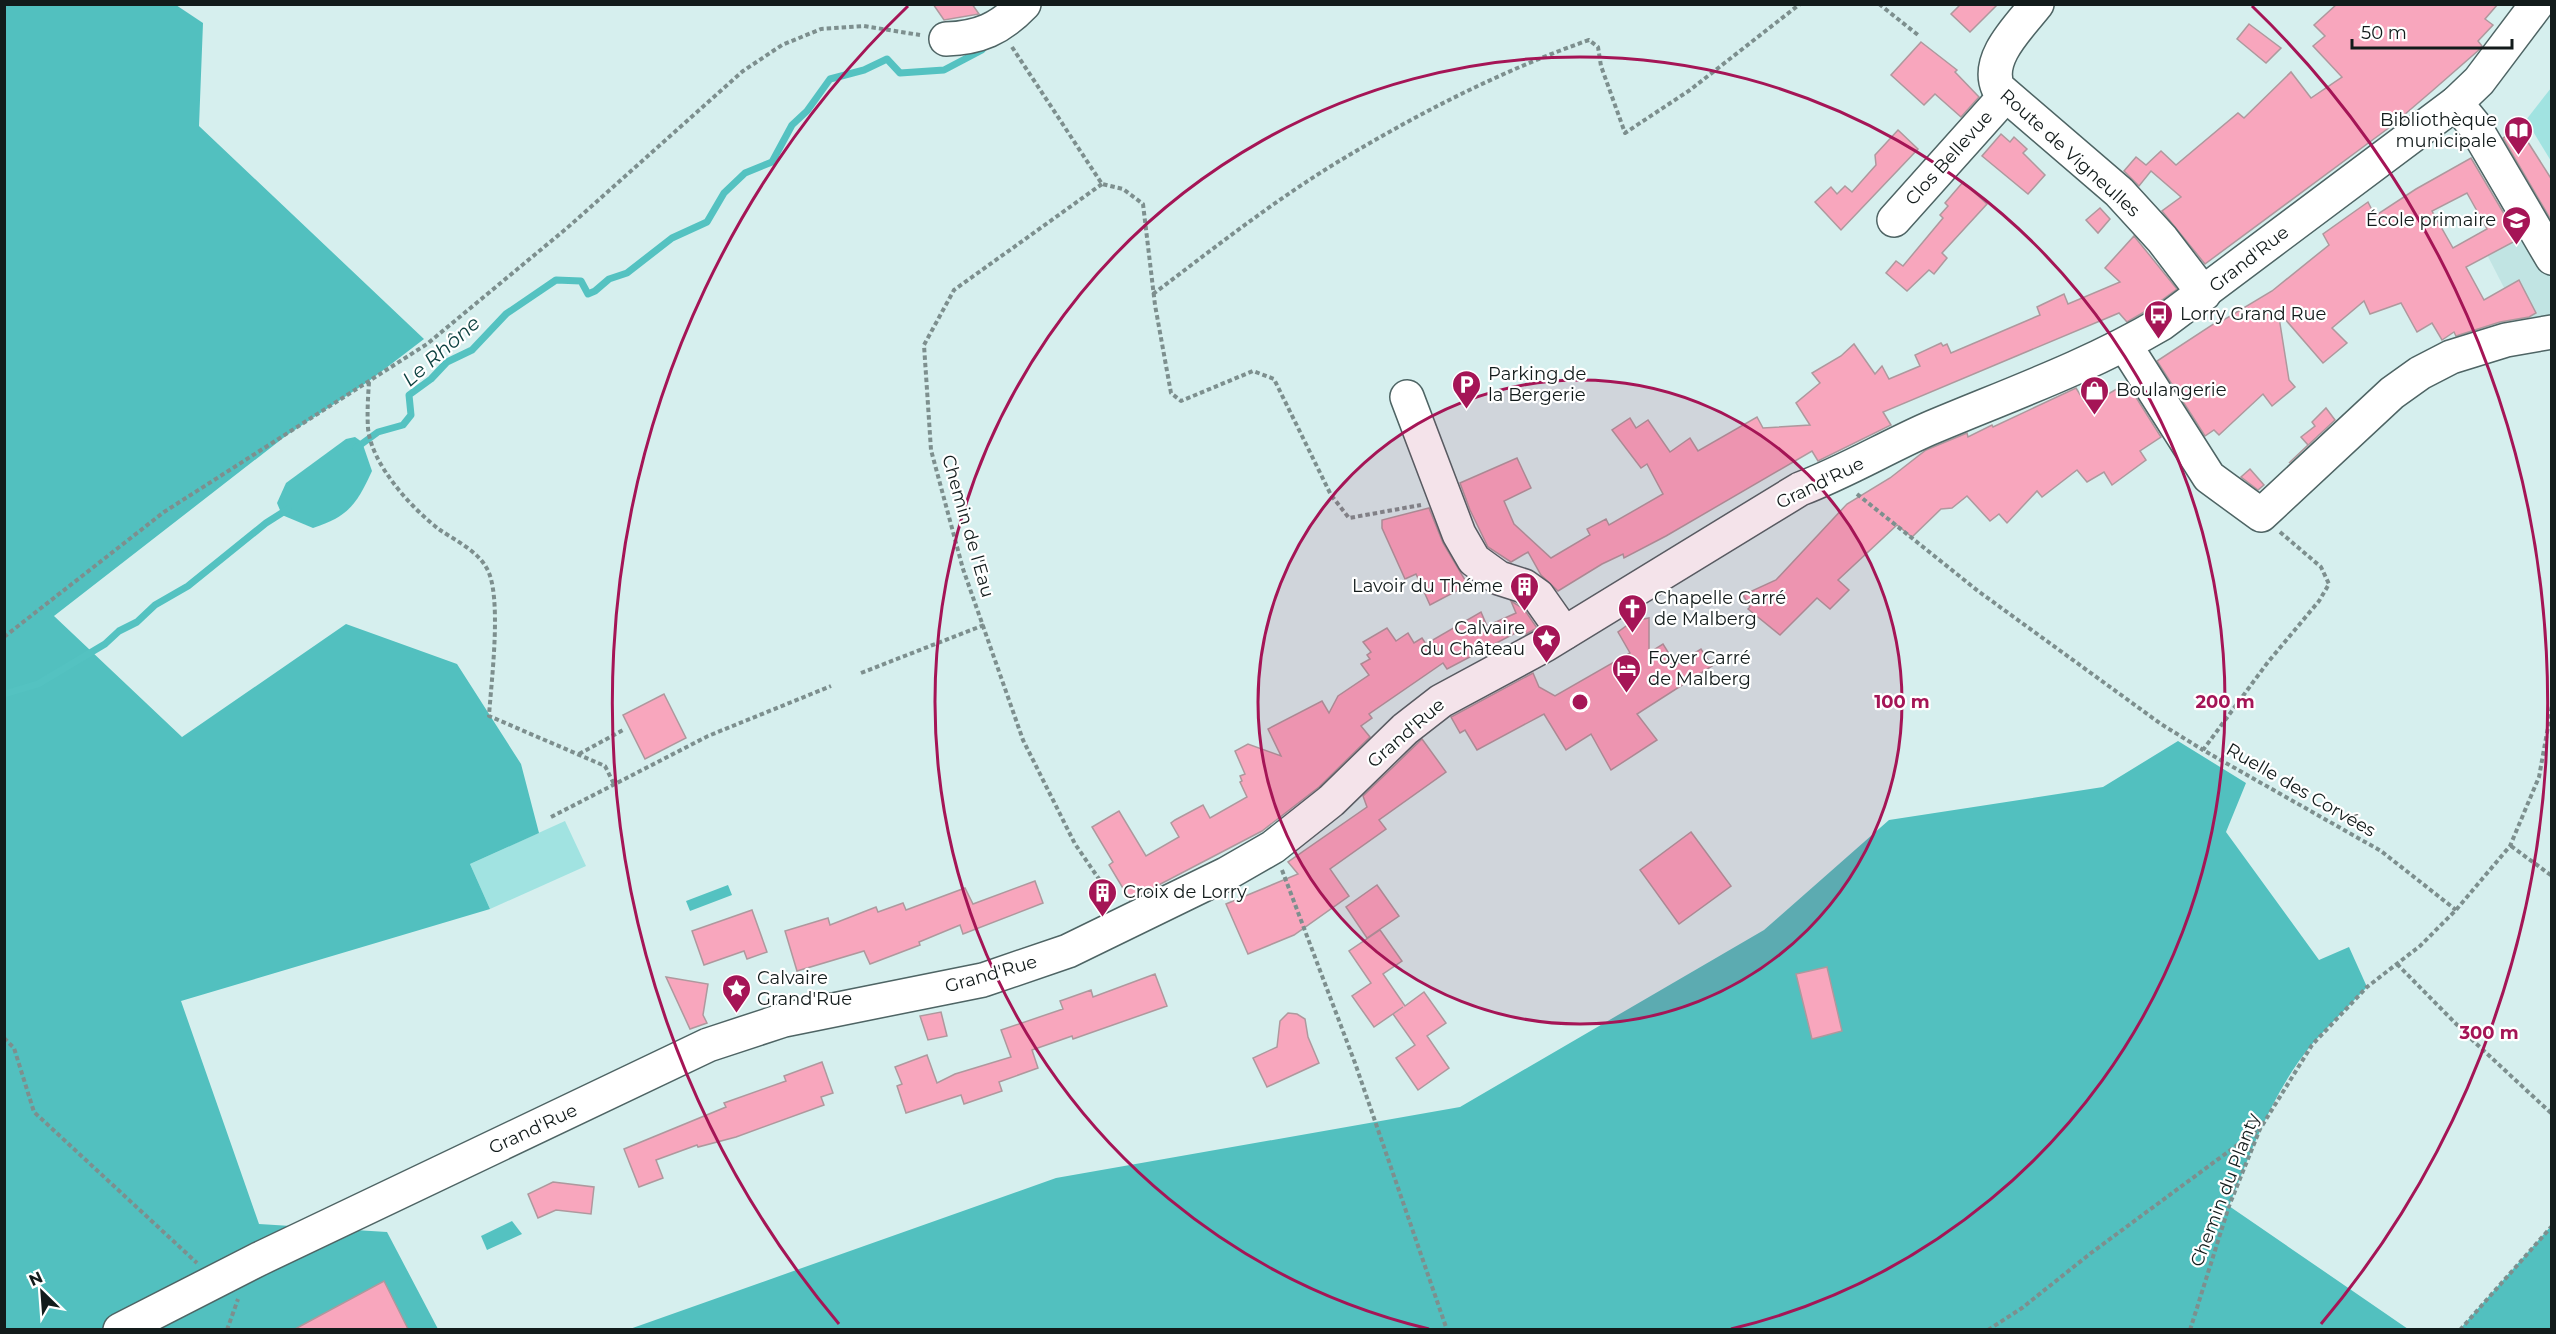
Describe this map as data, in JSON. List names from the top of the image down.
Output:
{
  "streets": {
    "street": ["Route de Vigneulles", "Clos Bellevue", "Grand'Rue"],
    "path": ["Chemin de l'Eau", "Ruelle des Corvées", "Chemin du Planty"]
  },
  "crossings": [
    ["Route de Vigneulles", "Clos Bellevue"],
    ["Route de Vigneulles", "Grand'Rue"],
    ["Grand'Rue", "Chemin de l'Eau"],
    ["Ruelle des Corvées", "Chemin du Planty"]
  ],
  "water": ["Le Rhône"],
  "places": {
    "library": ["Bibliothèque municipale"],
    "school or university": ["École primaire"],
    "bus stop": ["Lorry Grand Rue"],
    "parking": ["Parking de la Bergerie"],
    "shop": ["Boulangerie"],
    "building": ["Lavoir du Théme", "Croix de Lorry"],
    "church": ["Chapelle Carré de Malberg"],
    "place": ["Calvaire du Château", "Calvaire Grand'Rue"],
    "hotel": ["Foyer Carré de Malberg"]
  },
  "scale_bar": "50 m",
  "north": "top left",
  "rings": ["100 m", "200 m", "300 m"]
}
